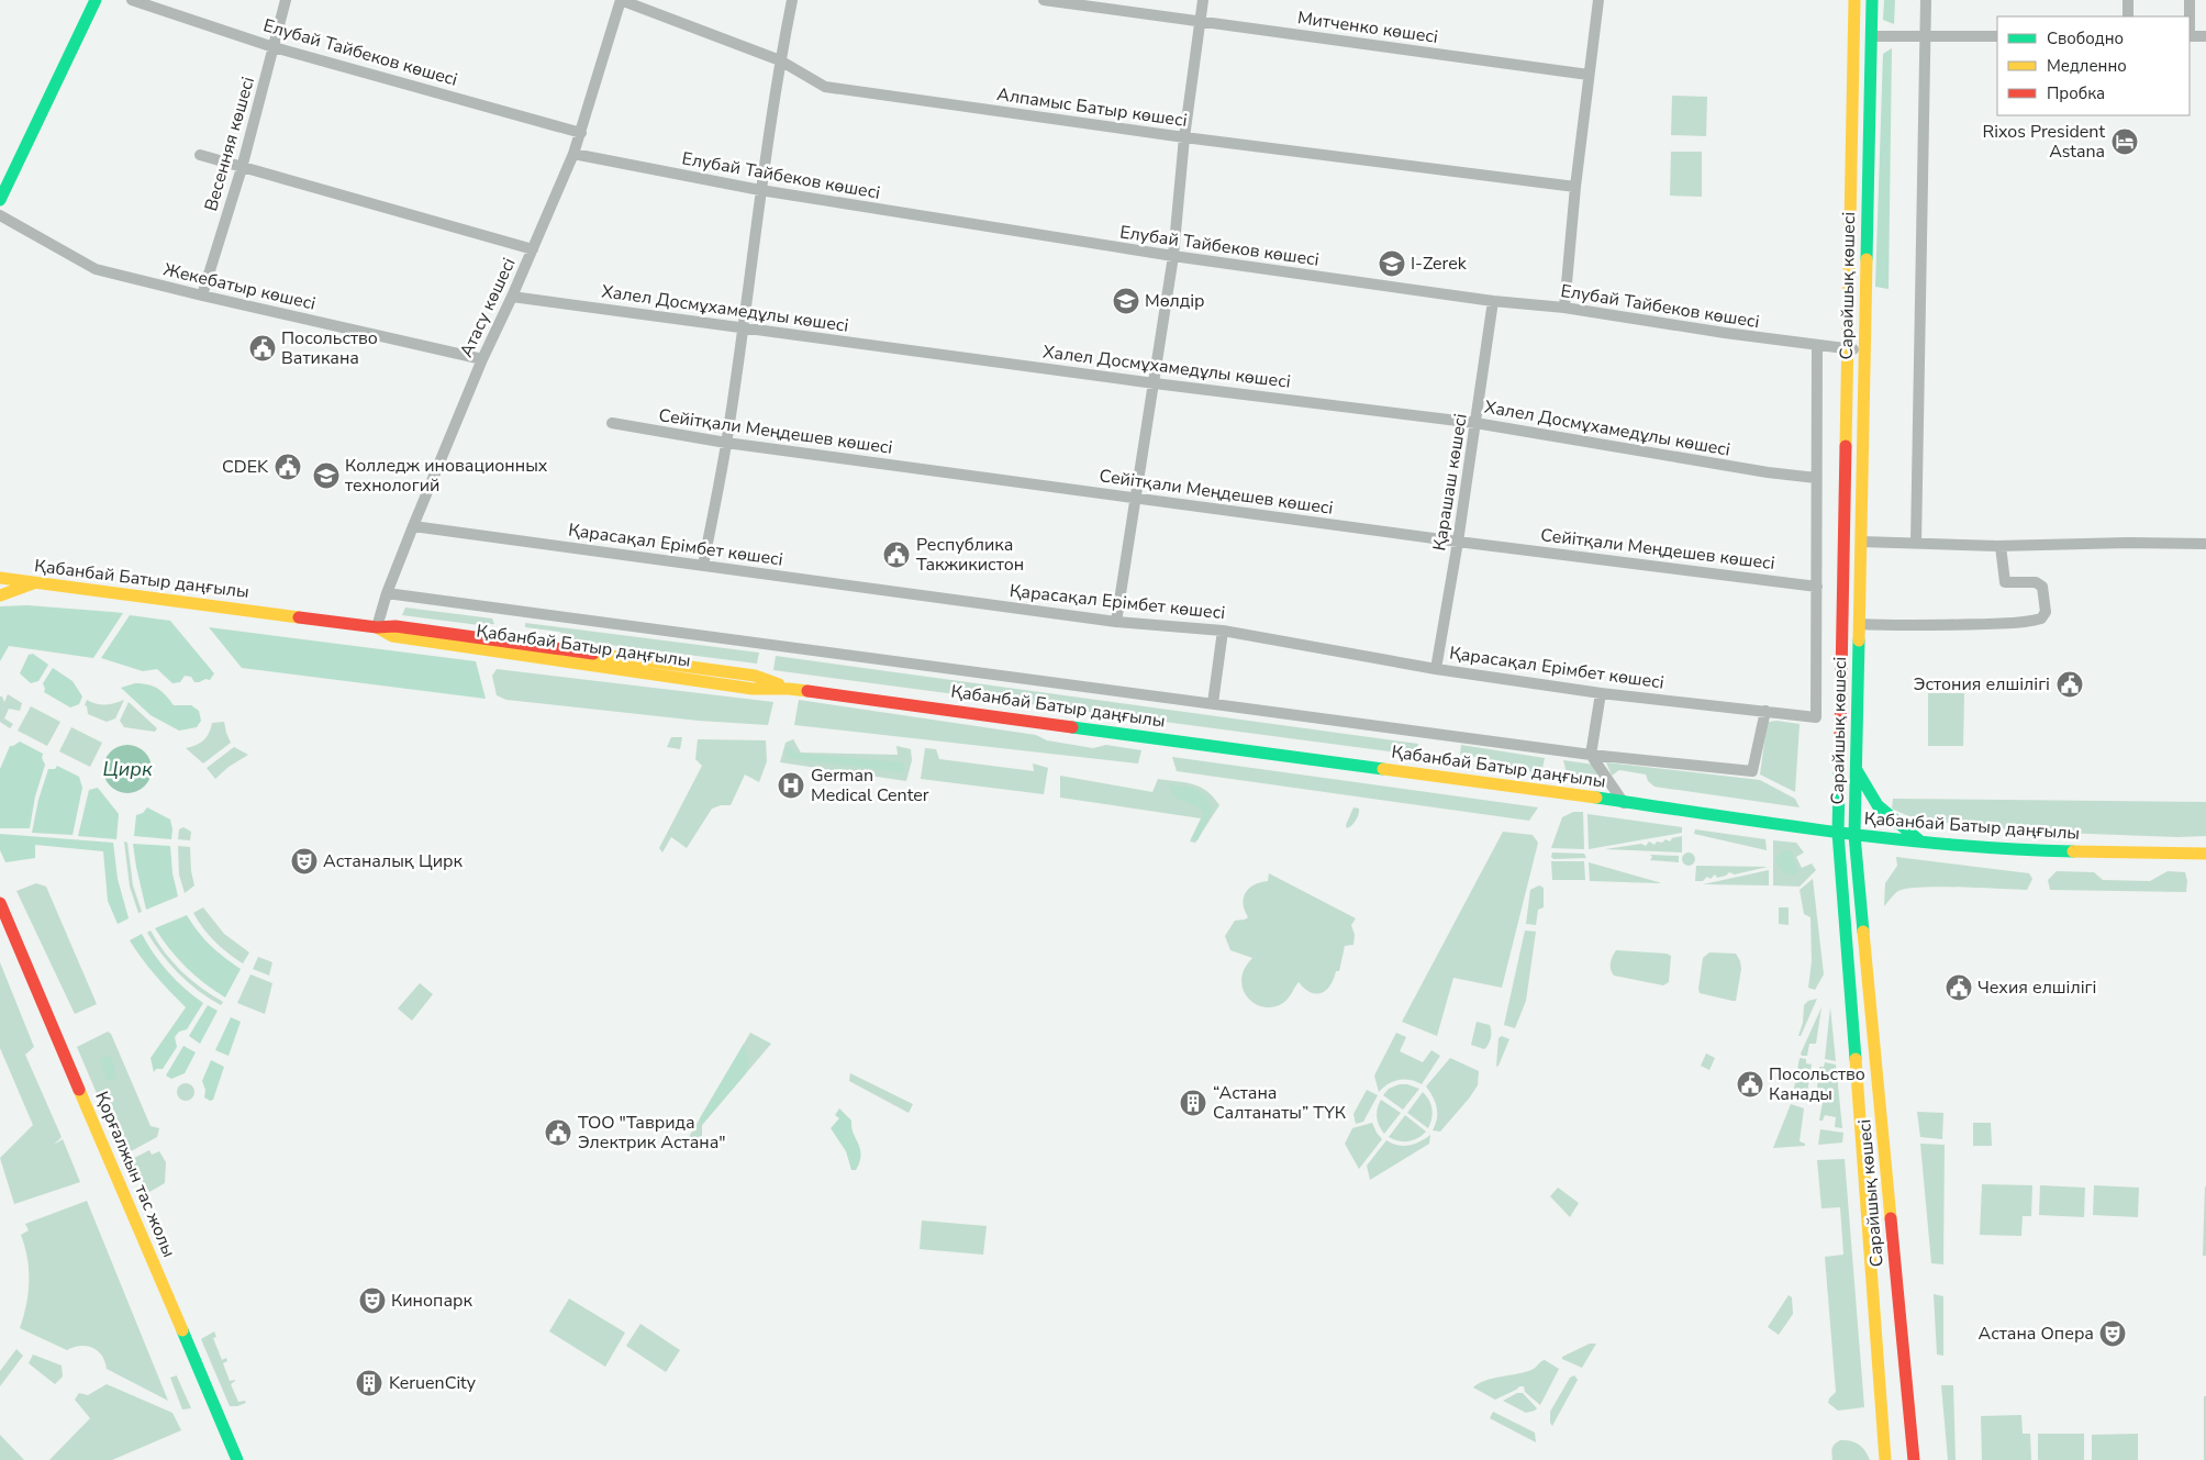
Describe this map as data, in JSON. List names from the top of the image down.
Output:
{
  "streets": {
    "main road": ["Сарайшық көшесі", "Қабанбай Батыр даңғылы", "Қорғалжын тас жолы"],
    "street": [
      "Митченко көшесі",
      "Елубай Тайбеков көшесі",
      "Алпамыс Батыр көшесі",
      "Весенняя көшесі",
      "Жекебатыр көшесі",
      "Атасу көшесі",
      "Халел Досмұхамедұлы көшесі",
      "Сейітқали Меңдешев көшесі",
      "Қарашаш көшесі",
      "Қарасақал Ерімбет көшесі"
    ]
  },
  "crossings": [
    ["Елубай Тайбеков көшесі", "Весенняя көшесі"],
    ["Елубай Тайбеков көшесі", "Сарайшық көшесі"],
    ["Елубай Тайбеков көшесі", "Атасу көшесі"],
    ["Елубай Тайбеков көшесі", "Қарашаш көшесі"],
    ["Алпамыс Батыр көшесі", "Атасу көшесі"],
    ["Весенняя көшесі", "Жекебатыр көшесі"],
    ["Сарайшық көшесі", "Қабанбай Батыр даңғылы"],
    ["Жекебатыр көшесі", "Атасу көшесі"],
    ["Атасу көшесі", "Халел Досмұхамедұлы көшесі"],
    ["Атасу көшесі", "Қарасақал Ерімбет көшесі"],
    ["Атасу көшесі", "Қабанбай Батыр даңғылы"],
    ["Халел Досмұхамедұлы көшесі", "Қарашаш көшесі"],
    ["Сейітқали Меңдешев көшесі", "Қарашаш көшесі"],
    ["Сейітқали Меңдешев көшесі", "Қарасақал Ерімбет көшесі"],
    ["Қарашаш көшесі", "Қарасақал Ерімбет көшесі"]
  ],
  "water": ["Цирк"],
  "places": {
    "hotel": ["Rixos President Astana"],
    "school or university": ["I-Zerek", "Мөлдір", "Колледж иновационных технологий"],
    "public building": [
      "Посольство Ватикана",
      "CDEK",
      "Республика Такжикистон",
      "Эстония елшілігі",
      "Чехия елшілігі",
      "Посольство Канады",
      "ТОО \"Таврида Электрик Астана\""
    ],
    "hospital": ["German Medical Center"],
    "theatre": ["Астаналық Цирк", "Кинопарк", "Астана Опера"],
    "building": ["“Астана Салтанаты” ТҮК", "KeruenCity"]
  },
  "legend": ["Свободно", "Медленно", "Пробка"]
}
